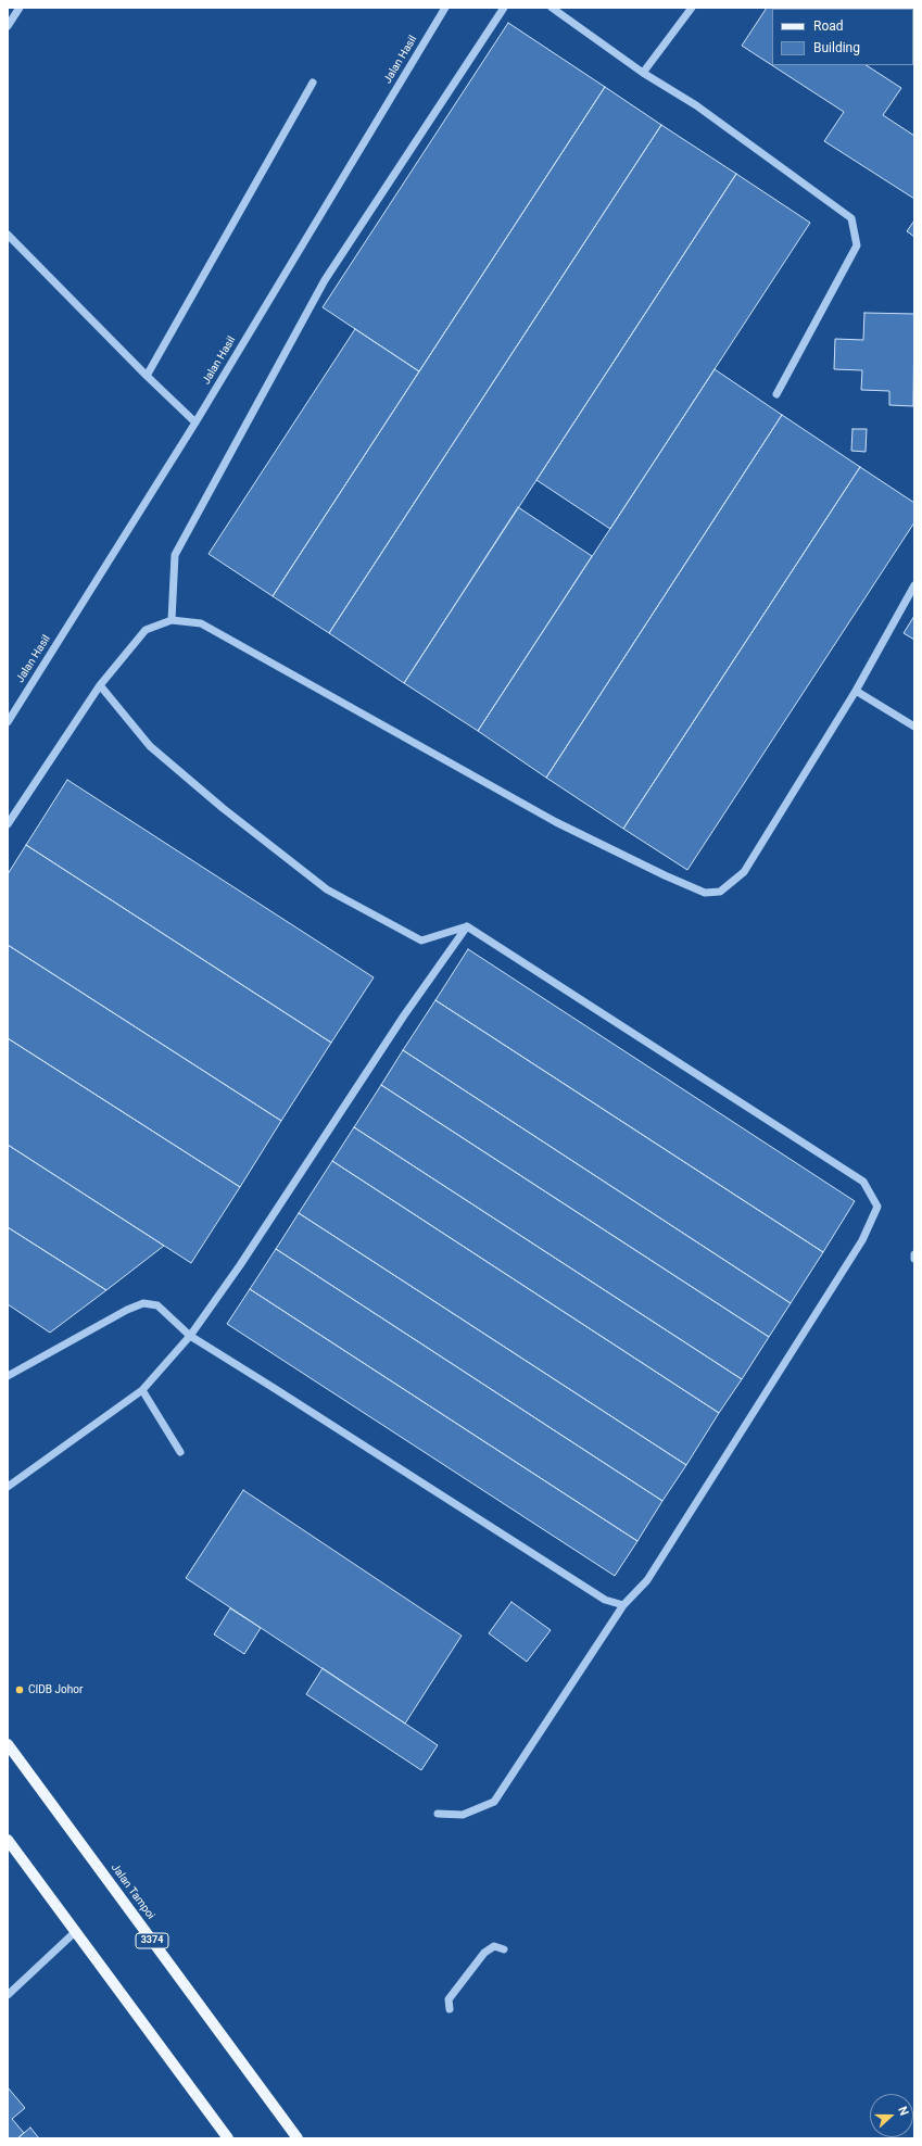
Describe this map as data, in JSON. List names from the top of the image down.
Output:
{
  "streets": {
    "main road": ["Jalan Tampoi", "3374"],
    "street": ["Jalan Hasil"]
  },
  "places": ["CIDB Johor"],
  "legend": ["Road", "Building"],
  "north": "right"
}
